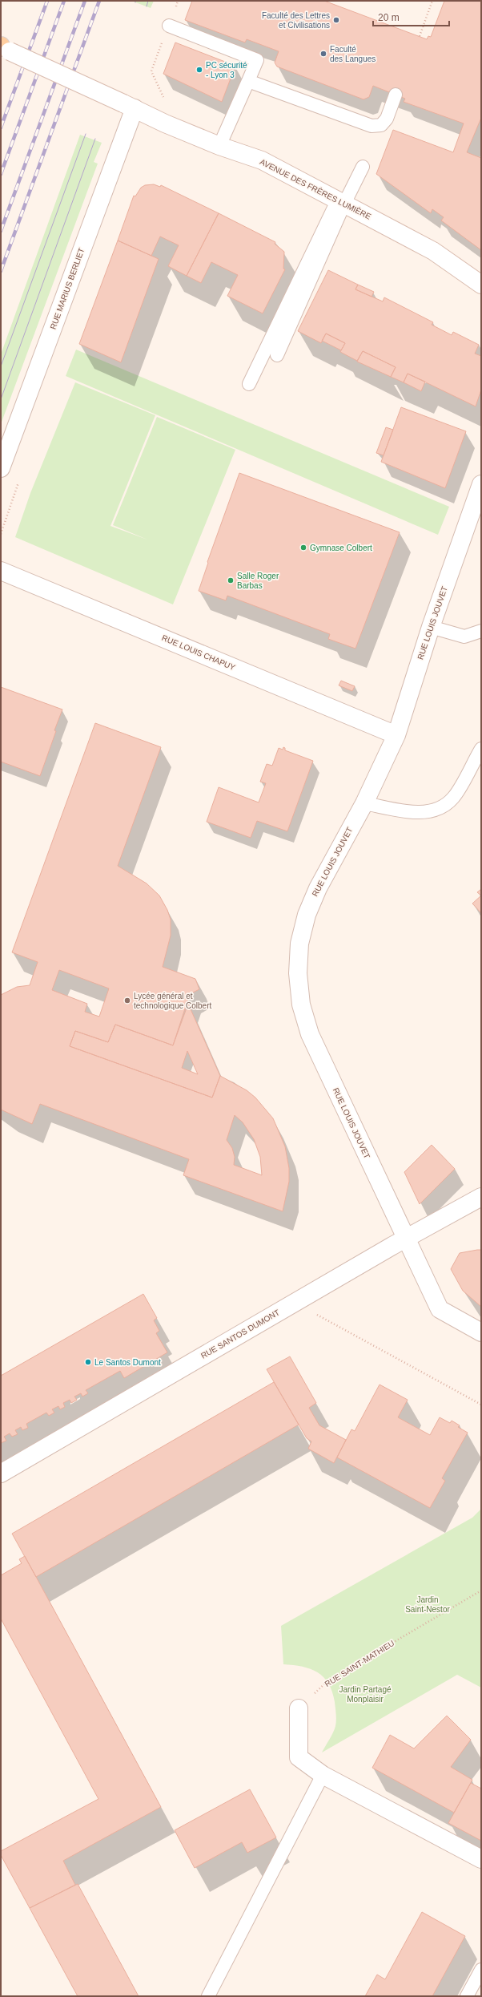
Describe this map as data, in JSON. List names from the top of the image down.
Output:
{
  "streets": {
    "street": [
      "AVENUE DES FRÈRES LUMIÈRE",
      "RUE MARIUS BERLIET",
      "RUE LOUIS JOUVET",
      "RUE LOUIS CHAPUY",
      "RUE SANTOS DUMONT"
    ],
    "path": ["RUE SAINT-MATHIEU"]
  },
  "crossings": [
    ["AVENUE DES FRÈRES LUMIÈRE", "RUE MARIUS BERLIET"],
    ["RUE LOUIS JOUVET", "RUE LOUIS CHAPUY"],
    ["RUE LOUIS JOUVET", "RUE SANTOS DUMONT"]
  ],
  "parks": ["Jardin Saint-Nestor", "Jardin Partagé Monplaisir"],
  "places": [
    "Faculté des Lettres et Civilisations",
    "Faculté des Langues",
    "PC sécurité - Lyon 3",
    "Gymnase Colbert",
    "Salle Roger Barbas",
    "Lycée général et technologique Colbert",
    "Le Santos Dumont"
  ],
  "scale_bar": "20 m"
}
